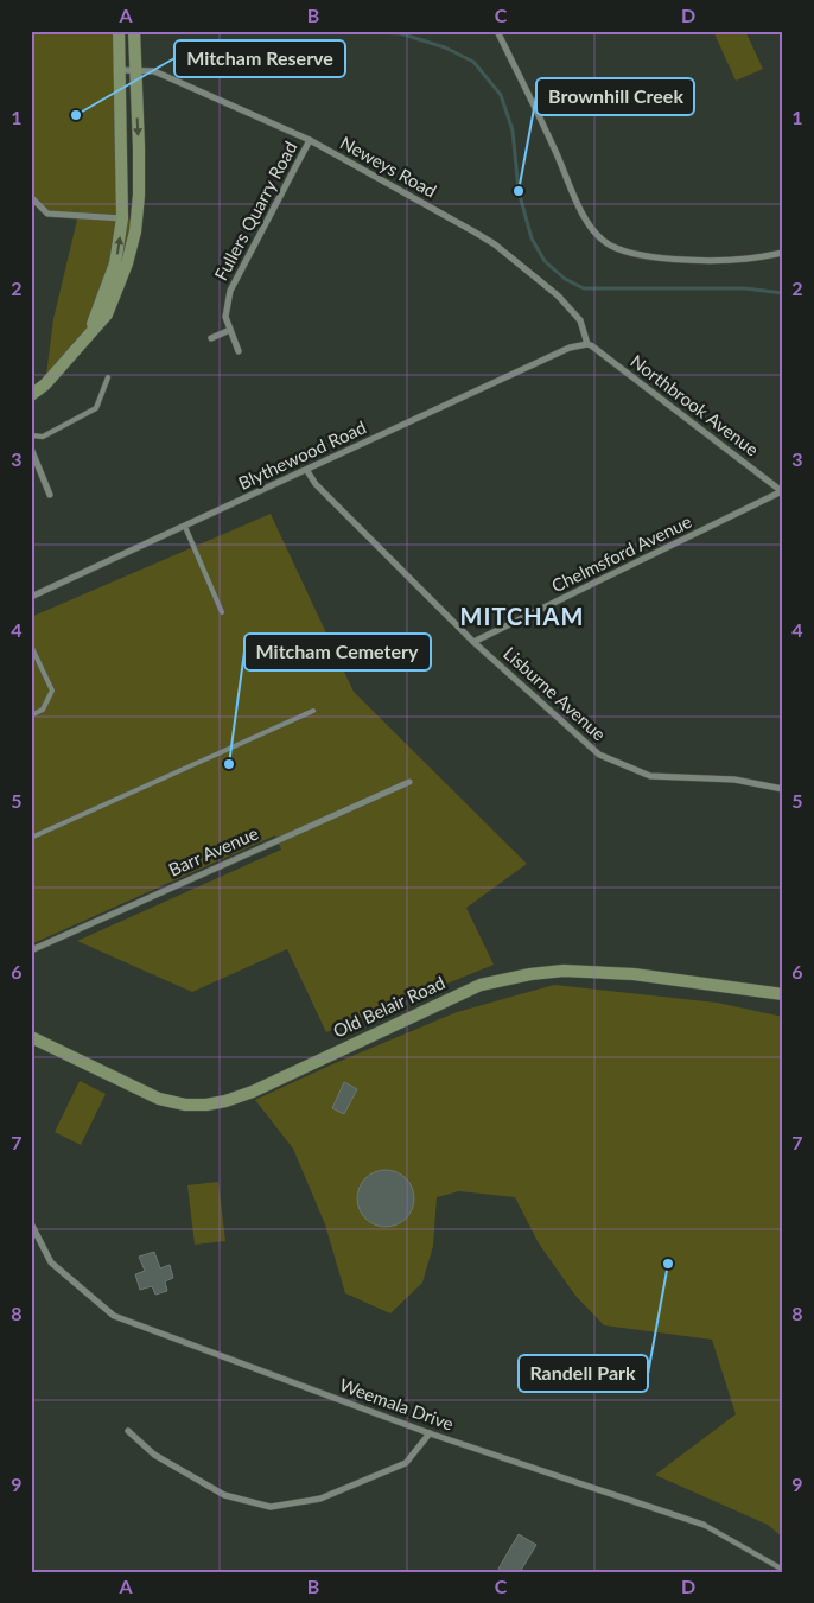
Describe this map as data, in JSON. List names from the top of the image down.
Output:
{
  "streets": {
    "main road": ["Old Belair Road"],
    "street": [
      "Neweys Road",
      "Fullers Quarry Road",
      "Northbrook Avenue",
      "Blythewood Road",
      "Chelmsford Avenue",
      "Lisburne Avenue",
      "Barr Avenue",
      "Weemala Drive"
    ]
  },
  "crossings": [
    ["Neweys Road", "Fullers Quarry Road"],
    ["Neweys Road", "Northbrook Avenue"],
    ["Neweys Road", "Blythewood Road"],
    ["Northbrook Avenue", "Blythewood Road"],
    ["Northbrook Avenue", "Chelmsford Avenue"],
    ["Blythewood Road", "Lisburne Avenue"],
    ["Chelmsford Avenue", "Lisburne Avenue"]
  ],
  "districts": ["MITCHAM"],
  "places": [
    "Mitcham Reserve",
    "Brownhill Creek",
    "Mitcham Cemetery",
    "Randell Park"
  ],
  "grid": {
    "columns": [
      "A",
      "B",
      "C",
      "D"
    ],
    "rows": [
      "1",
      "2",
      "3",
      "4",
      "5",
      "6",
      "7",
      "8",
      "9"
    ]
  }
}
